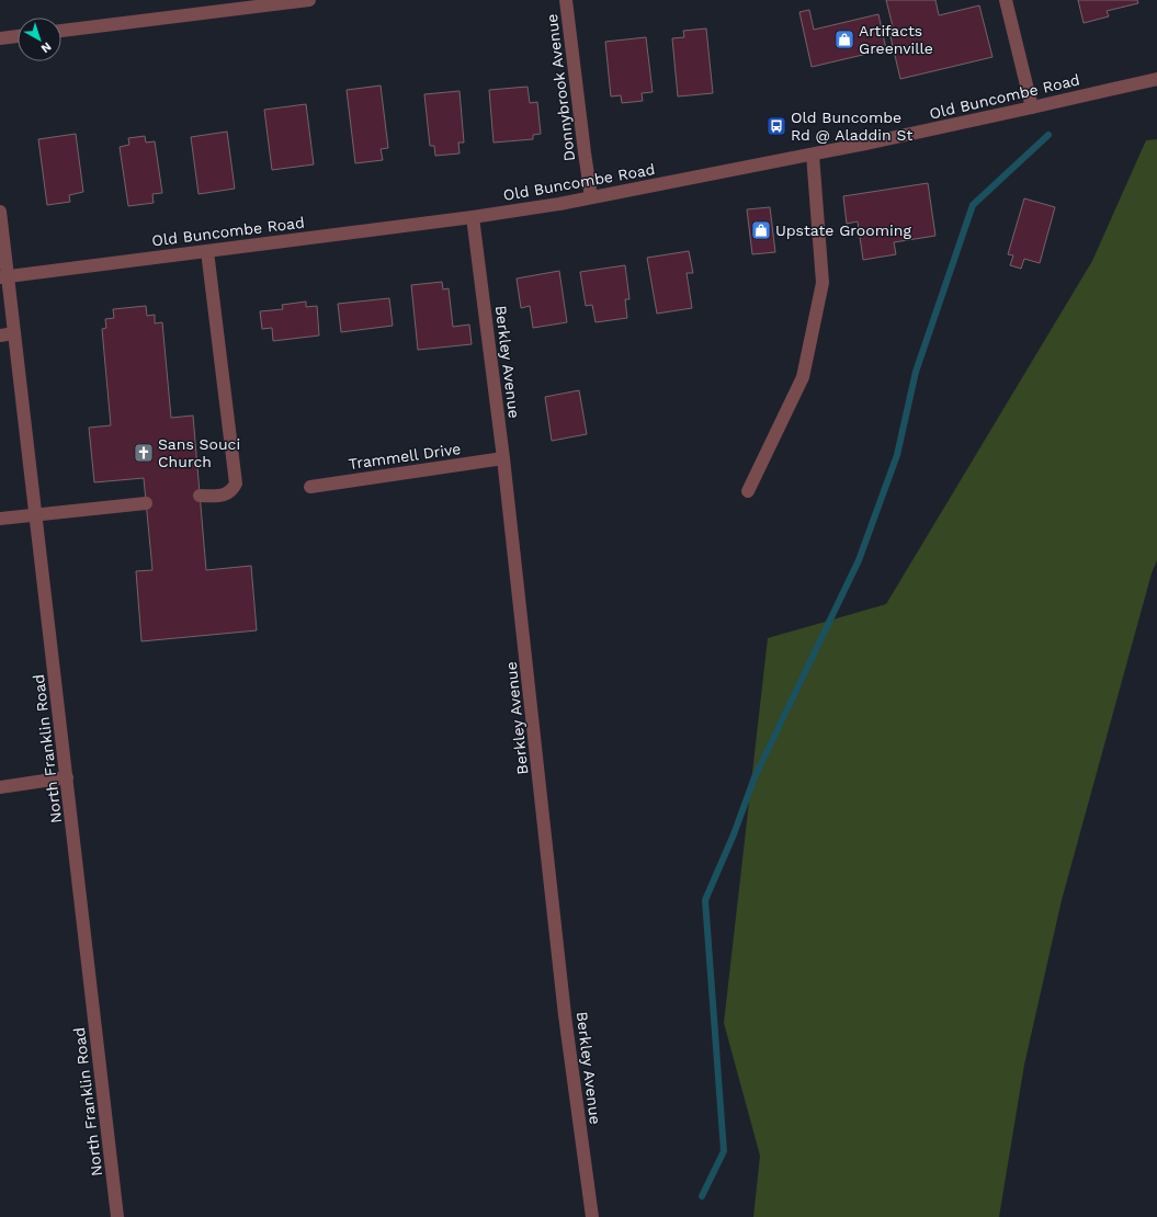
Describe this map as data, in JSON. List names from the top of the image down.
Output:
{
  "streets": {
    "street": [
      "Donnybrook Avenue",
      "Old Buncombe Road",
      "Berkley Avenue",
      "Trammell Drive",
      "North Franklin Road"
    ]
  },
  "crossings": [
    ["Donnybrook Avenue", "Old Buncombe Road"],
    ["Old Buncombe Road", "Berkley Avenue"],
    ["Old Buncombe Road", "North Franklin Road"],
    ["Berkley Avenue", "Trammell Drive"]
  ],
  "places": {
    "shop": ["Artifacts Greenville", "Upstate Grooming"],
    "bus stop": ["Old Buncombe Rd @ Aladdin St"],
    "church": ["Sans Souci Church"]
  },
  "north": "bottom right"
}
